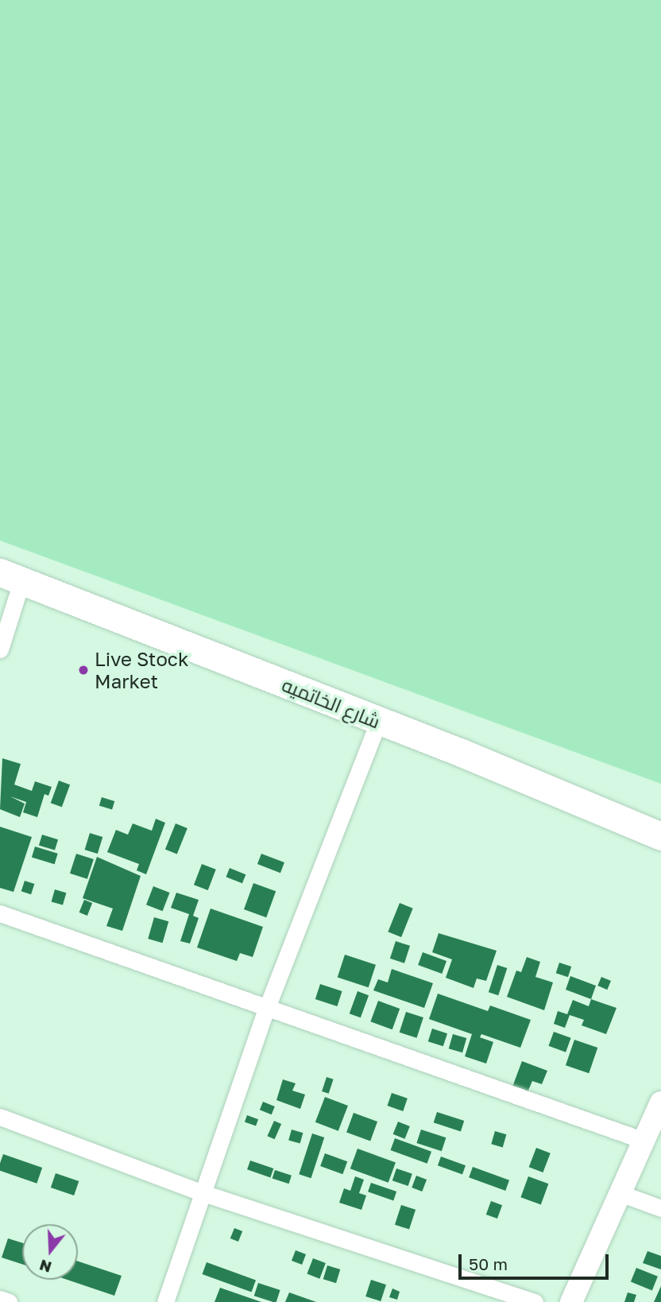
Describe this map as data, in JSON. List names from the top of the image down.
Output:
{
  "streets": {
    "main road": ["شارع الخاتميه"]
  },
  "places": ["Live Stock Market"],
  "scale_bar": "50 m",
  "north": "bottom"
}
